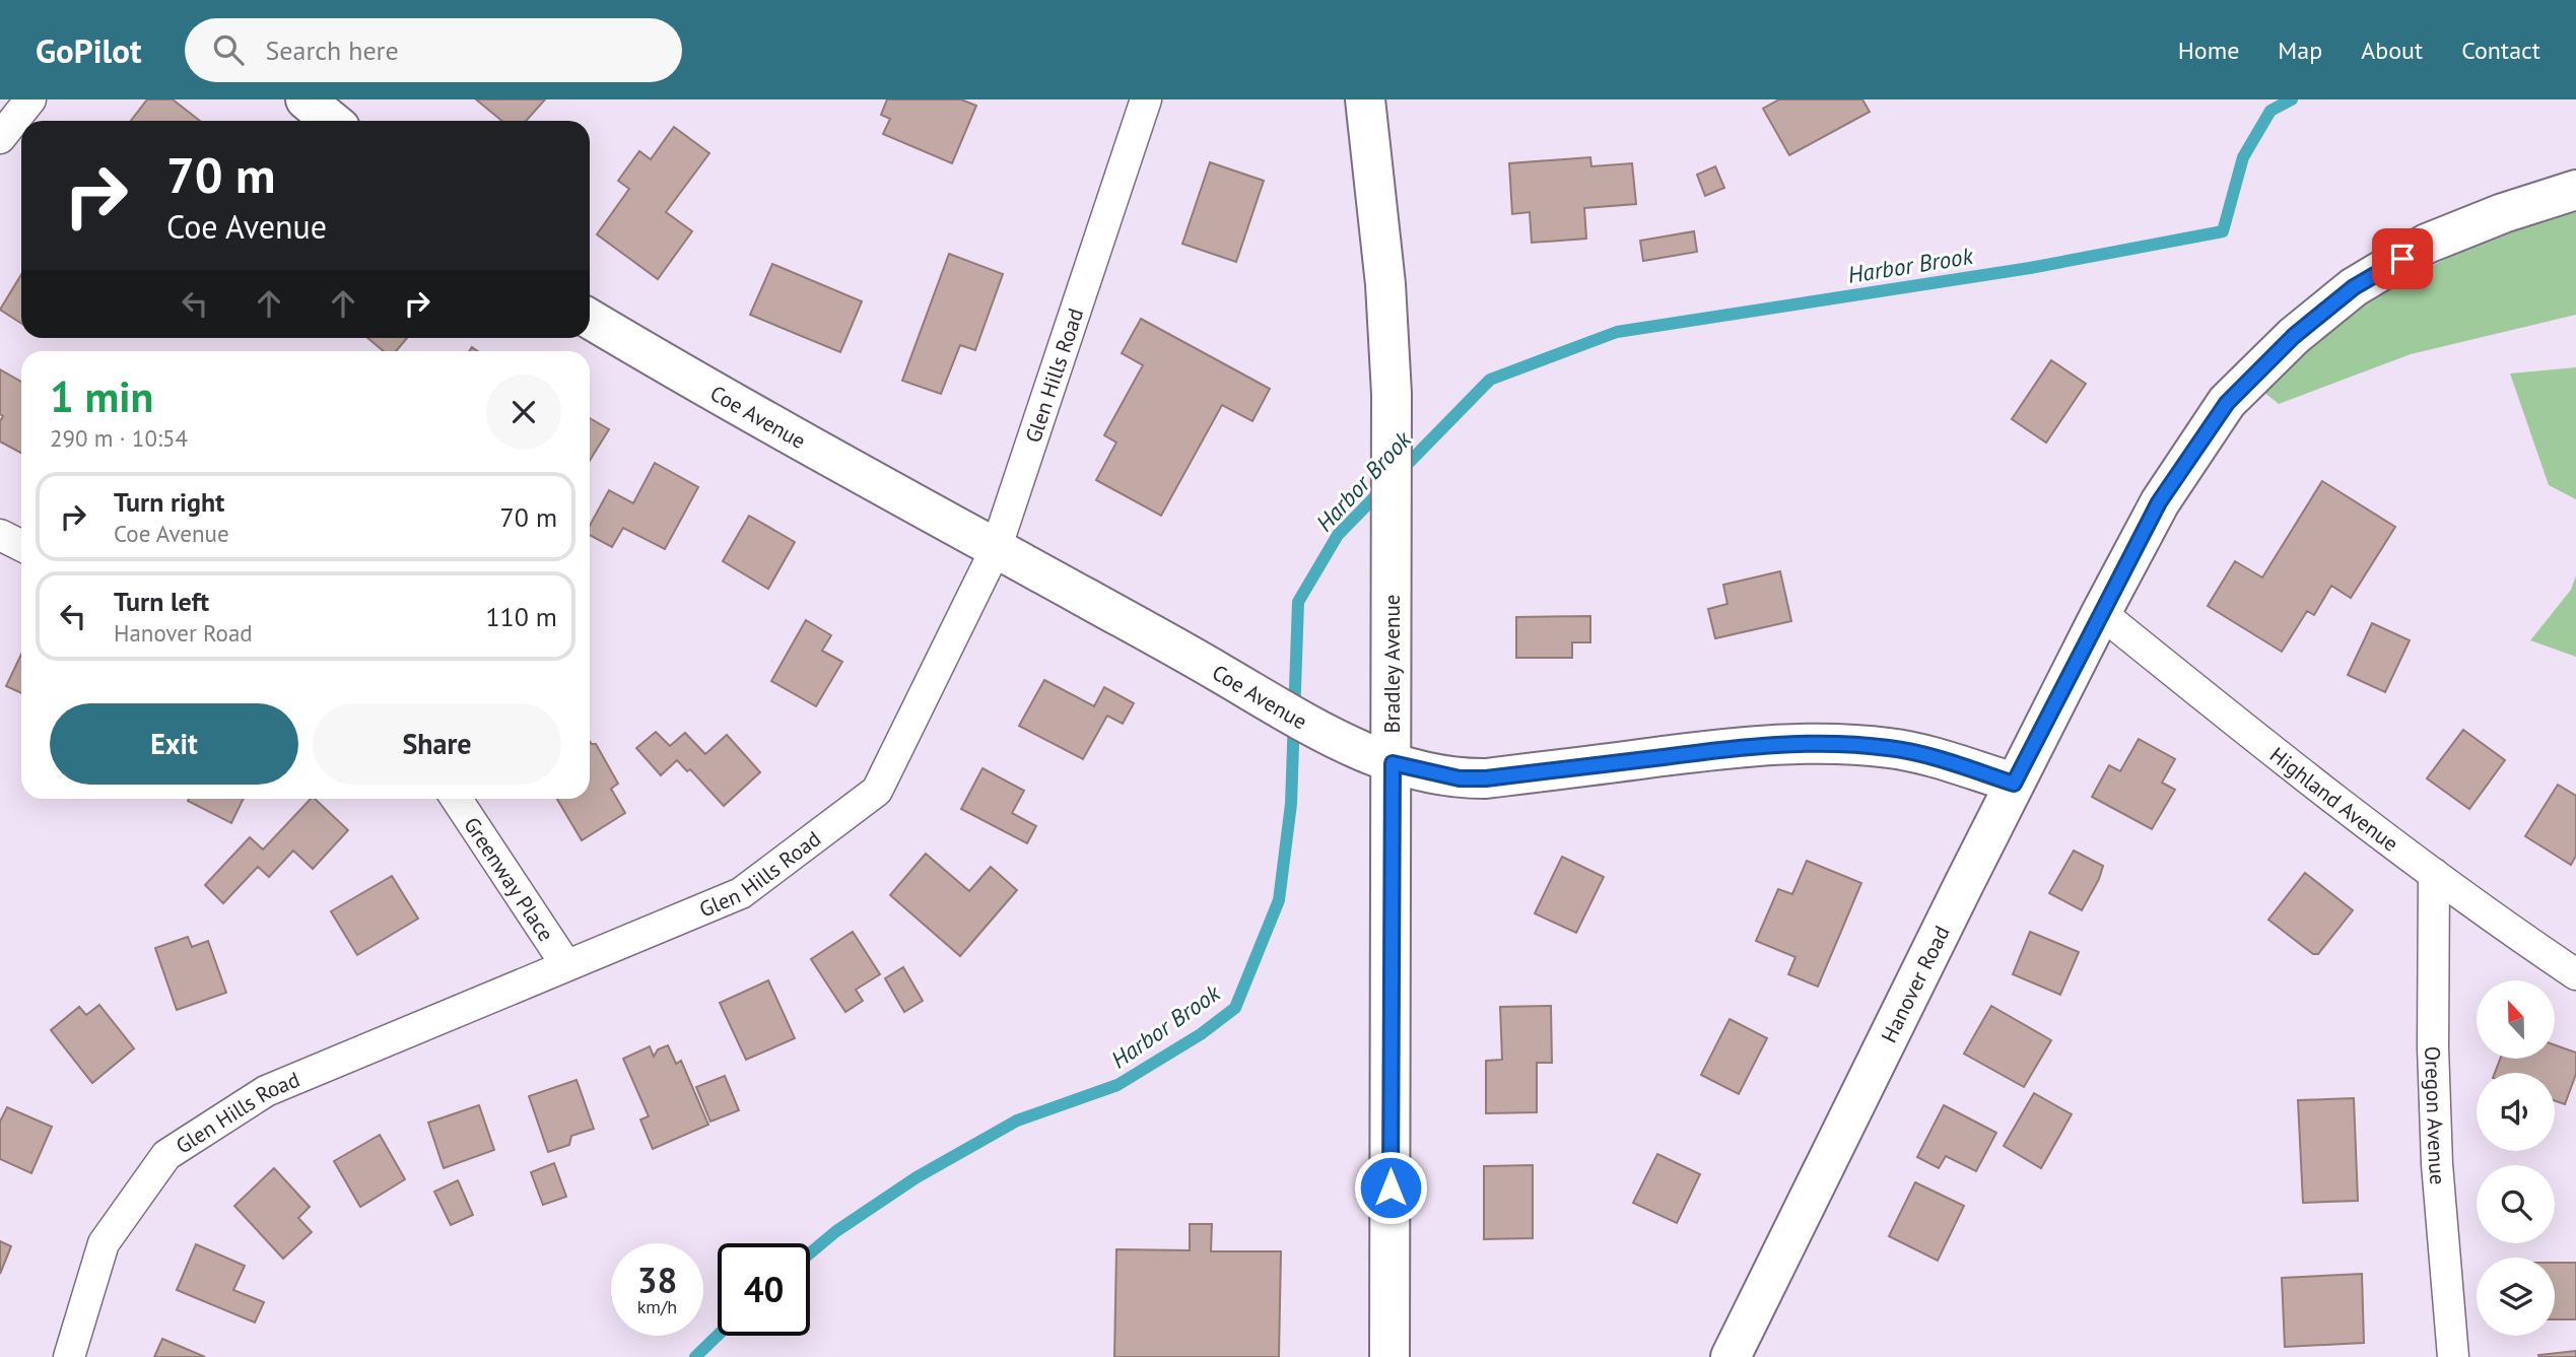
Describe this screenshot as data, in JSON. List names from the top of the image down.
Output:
{
  "streets": {
    "street": [
      "Glen Hills Road",
      "Coe Avenue",
      "Bradley Avenue",
      "Highland Avenue",
      "Greenway Place",
      "Hanover Road",
      "Oregon Avenue"
    ]
  },
  "crossings": [
    ["Glen Hills Road", "Coe Avenue"],
    ["Glen Hills Road", "Greenway Place"],
    ["Coe Avenue", "Bradley Avenue"],
    ["Coe Avenue", "Hanover Road"],
    ["Highland Avenue", "Hanover Road"],
    ["Highland Avenue", "Oregon Avenue"]
  ],
  "water": ["Harbor Brook"],
  "north": "top",
  "page": {
    "header": "GoPilot",
    "search": "Search here",
    "nav": [
      "Home",
      "Map",
      "About",
      "Contact"
    ],
    "turn": ["70 m", "Coe Avenue"],
    "heading": ["1 min", "290 m · 10:54"],
    "list": [
      {
        "name": "Turn right",
        "note": "Coe Avenue",
        "value": "70 m"
      },
      {
        "name": "Turn left",
        "note": "Hanover Road",
        "value": "110 m"
      }
    ],
    "buttons": ["Exit", "Share"],
    "speed": "38 km/h",
    "limit": "40"
  }
}
